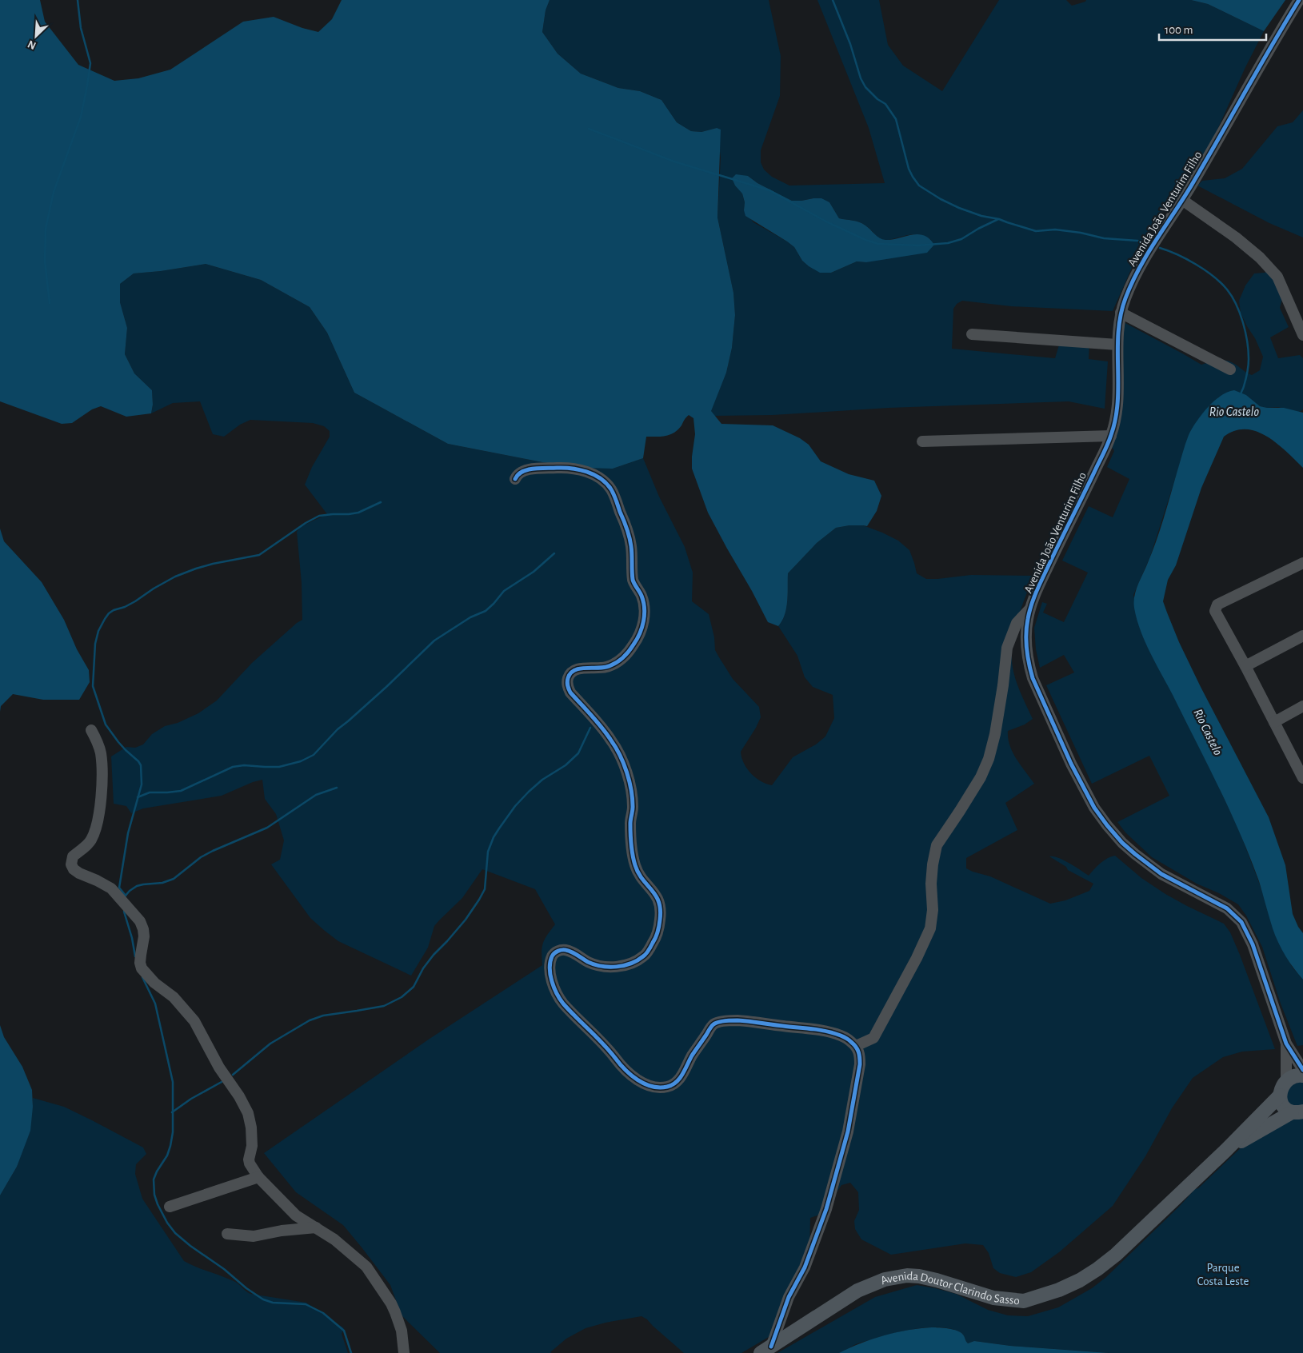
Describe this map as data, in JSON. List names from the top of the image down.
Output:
{
  "streets": {
    "main road": ["Avenida Doutor Clarindo Sasso"],
    "street": ["Avenida João Venturim Filho"]
  },
  "crossings": [
    ["Avenida João Venturim Filho", "Avenida Doutor Clarindo Sasso"]
  ],
  "water": ["Rio Castelo"],
  "parks": ["Parque Costa Leste"],
  "scale_bar": "100 m",
  "north": "bottom left"
}
